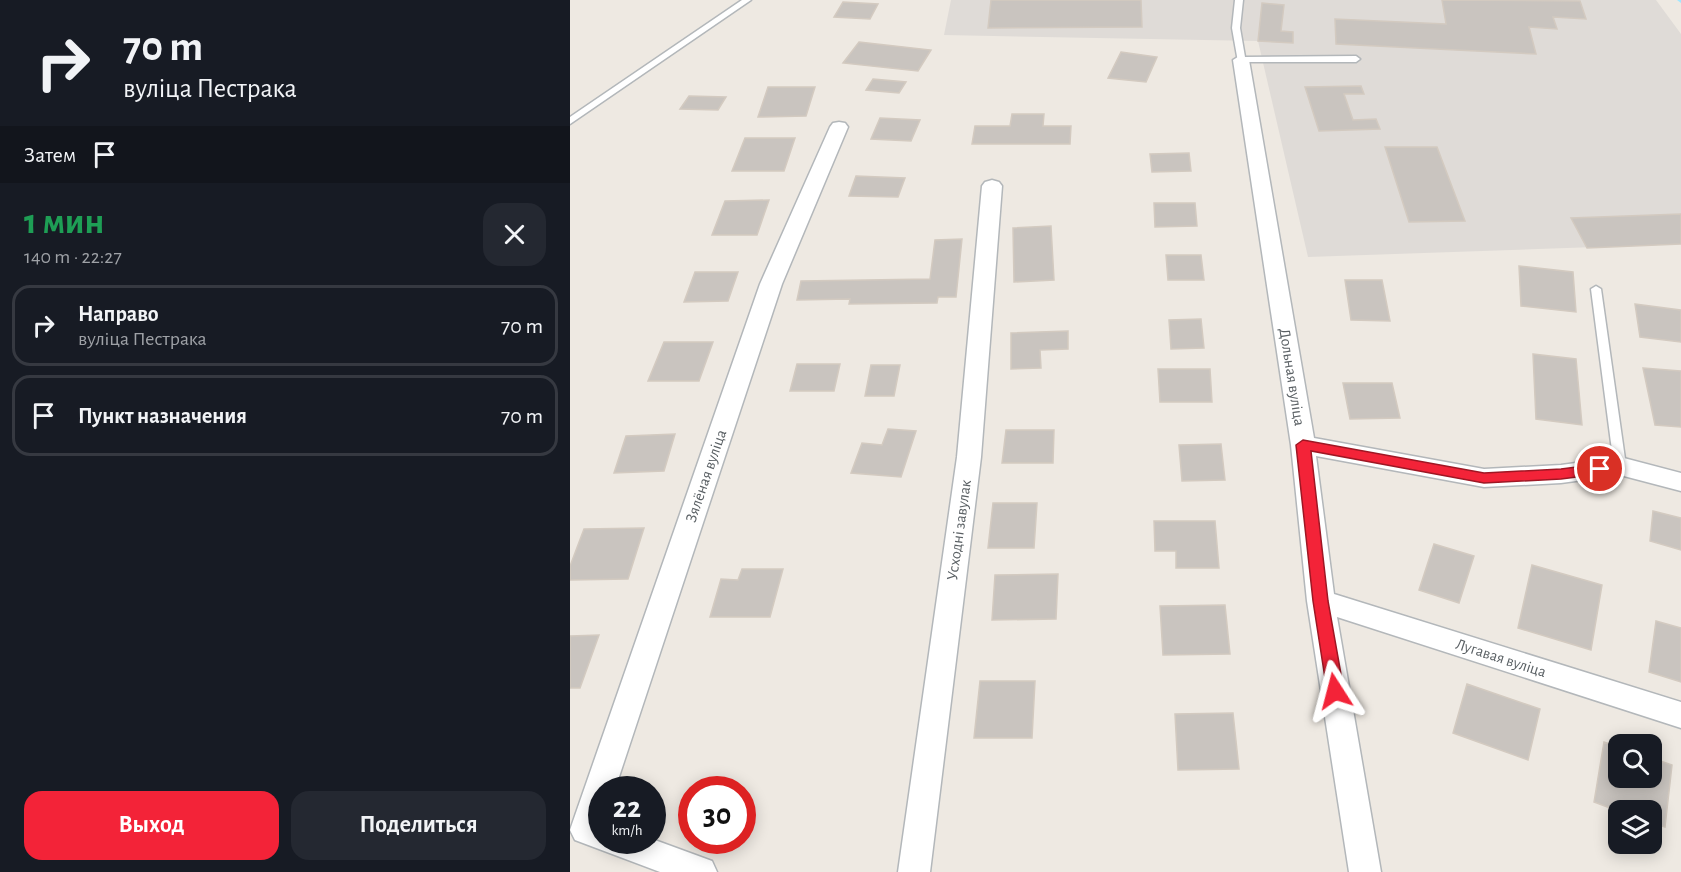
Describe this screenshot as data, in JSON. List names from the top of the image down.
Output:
{
  "streets": {
    "street": [
      "Дольная вуліца",
      "Зялёная вуліца",
      "Усходні завулак",
      "Лугавая вуліца"
    ]
  },
  "crossings": [
    ["Дольная вуліца", "Лугавая вуліца"]
  ],
  "page": {
    "turn": ["70 m", "вуліца Пестрака"],
    "then": "Затем",
    "heading": ["1 мин", "140 m · 22:27"],
    "list": [
      {
        "name": "Направо",
        "note": "вуліца Пестрака",
        "value": "70 m"
      },
      {
        "name": "Пункт назначения",
        "value": "70 m"
      }
    ],
    "speed": "22 km/h",
    "limit": "30",
    "buttons": ["Выход", "Поделиться"]
  }
}
